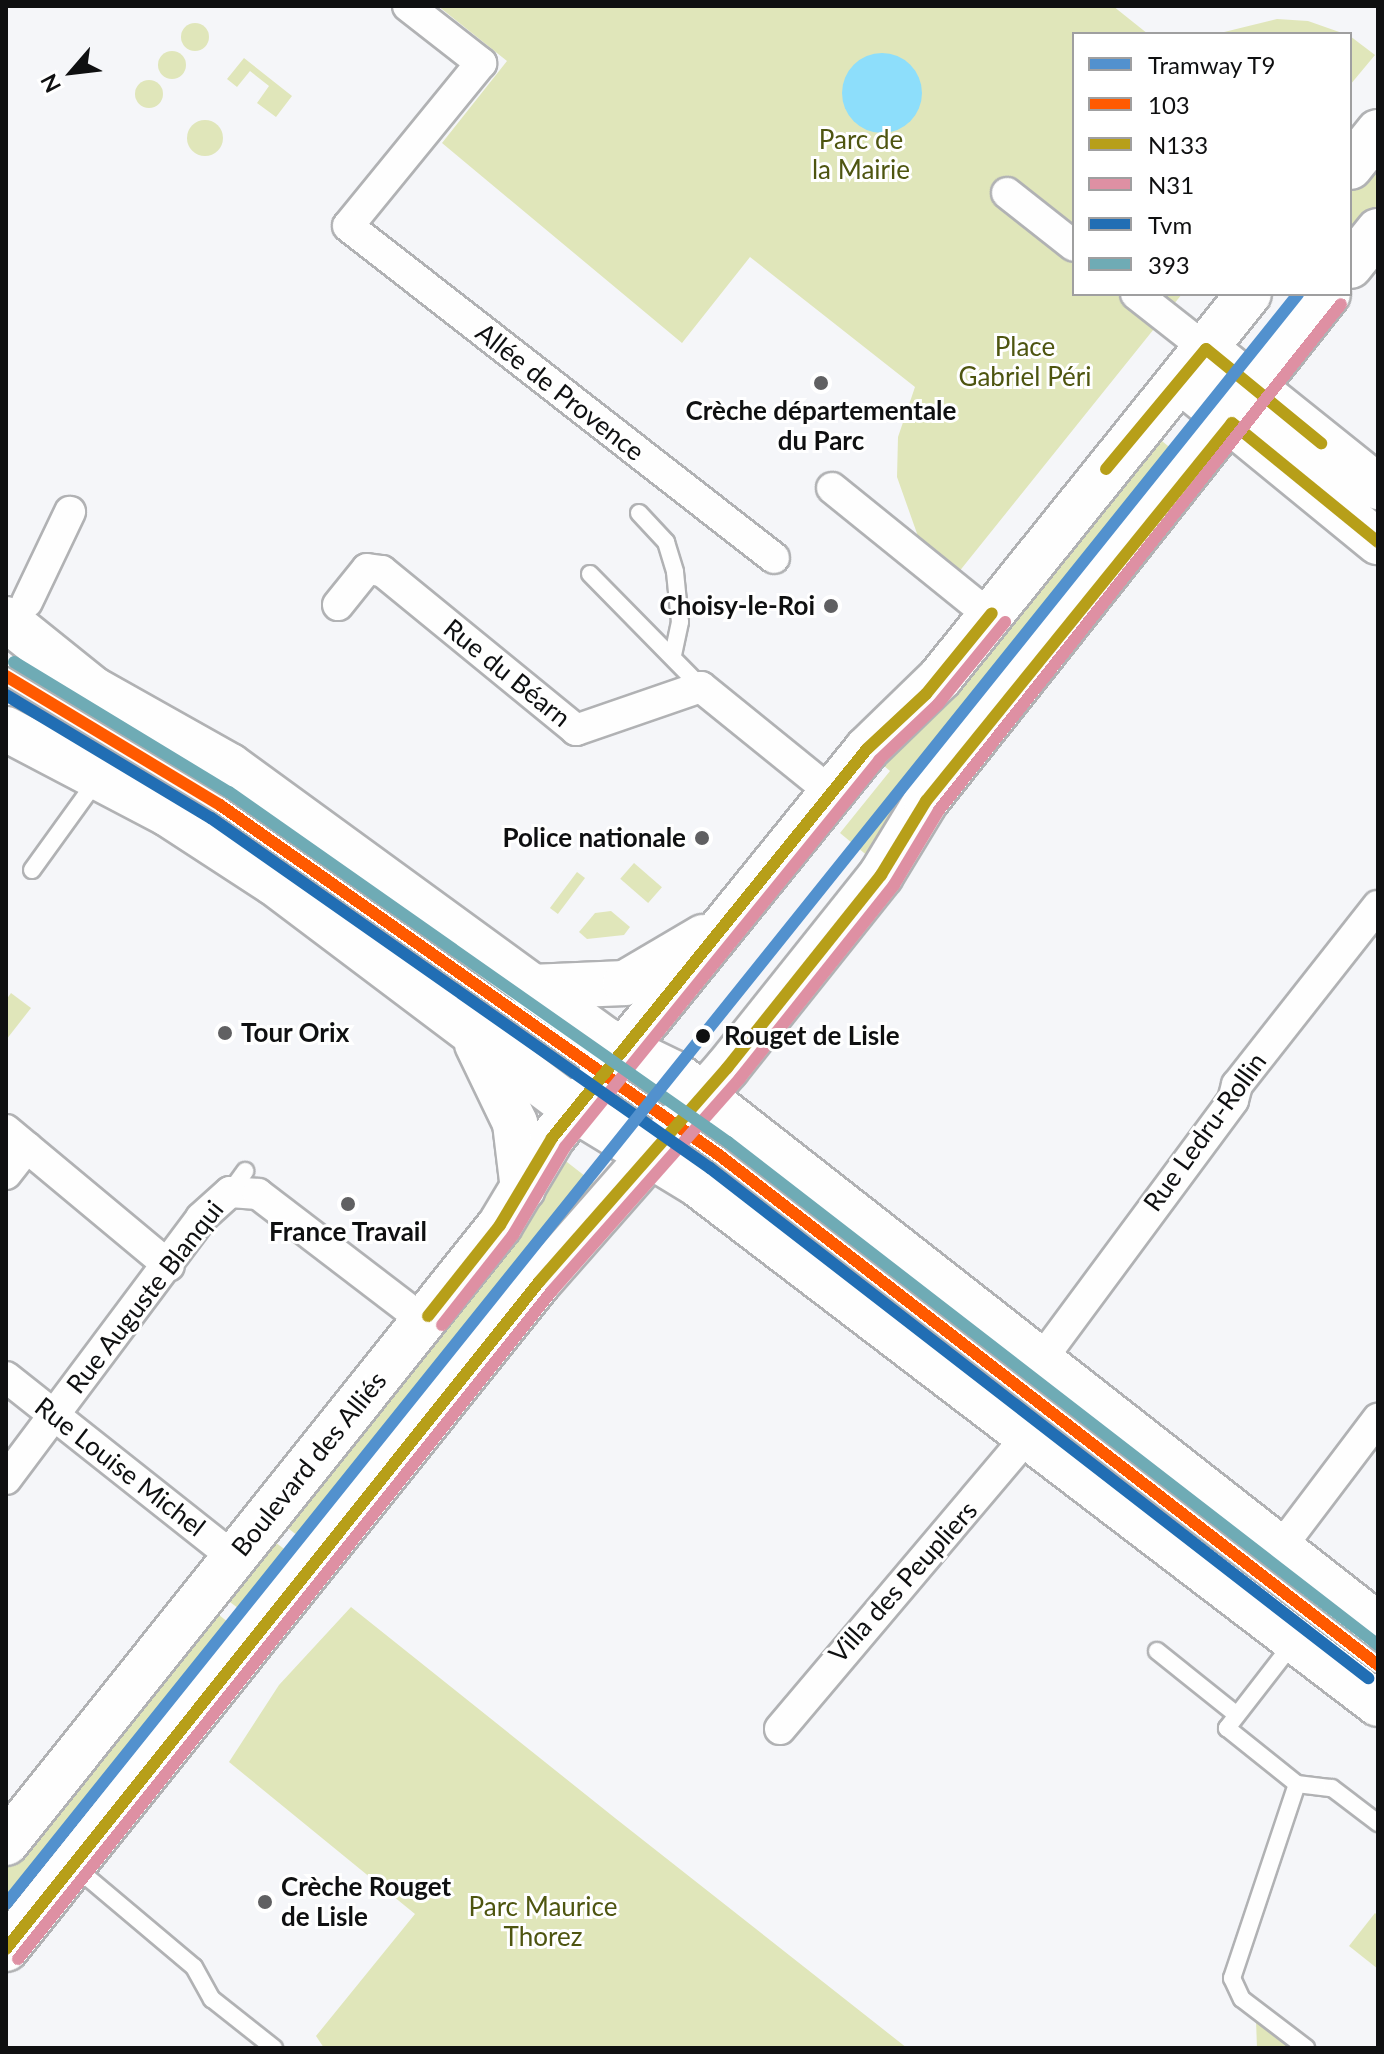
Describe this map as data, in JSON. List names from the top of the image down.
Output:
{
  "streets": {
    "main road": ["Boulevard des Alliés"],
    "street": [
      "Allée de Provence",
      "Rue du Béarn",
      "Rue Ledru-Rollin",
      "Rue Auguste Blanqui",
      "Rue Louise Michel",
      "Villa des Peupliers"
    ]
  },
  "crossings": [
    ["Rue Auguste Blanqui", "Boulevard des Alliés"],
    ["Rue Auguste Blanqui", "Rue Louise Michel"],
    ["Boulevard des Alliés", "Rue Louise Michel"]
  ],
  "parks": ["Parc de la Mairie", "Place Gabriel Péri", "Parc Maurice Thorez"],
  "places": [
    "Crèche départementale du Parc",
    "Choisy-le-Roi",
    "Police nationale",
    "Tour Orix",
    "Rouget de Lisle",
    "France Travail",
    "Crèche Rouget de Lisle"
  ],
  "lines": [
    "tram line T9",
    "transit line N31",
    "transit line N133",
    "transit line 393",
    "transit line 103",
    "transit line Tvm"
  ],
  "legend": [
    "Tramway T9",
    "103",
    "N133",
    "N31",
    "Tvm",
    "393"
  ],
  "north": "bottom left"
}
